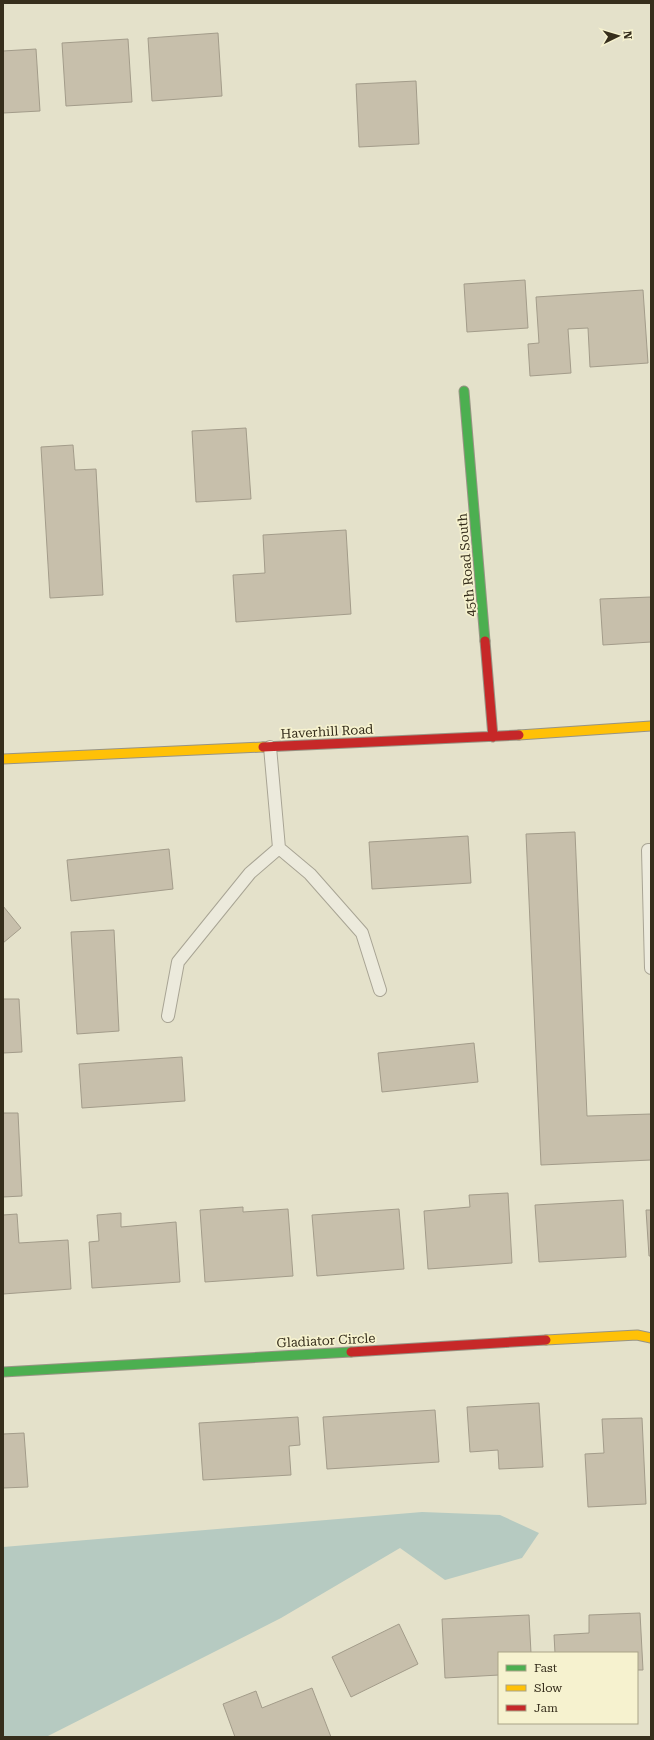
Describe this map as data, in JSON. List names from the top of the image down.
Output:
{
  "streets": {
    "street": ["45th Road South", "Haverhill Road", "Gladiator Circle"]
  },
  "crossings": [
    ["45th Road South", "Haverhill Road"]
  ],
  "legend": ["Fast", "Slow", "Jam"],
  "north": "right"
}
